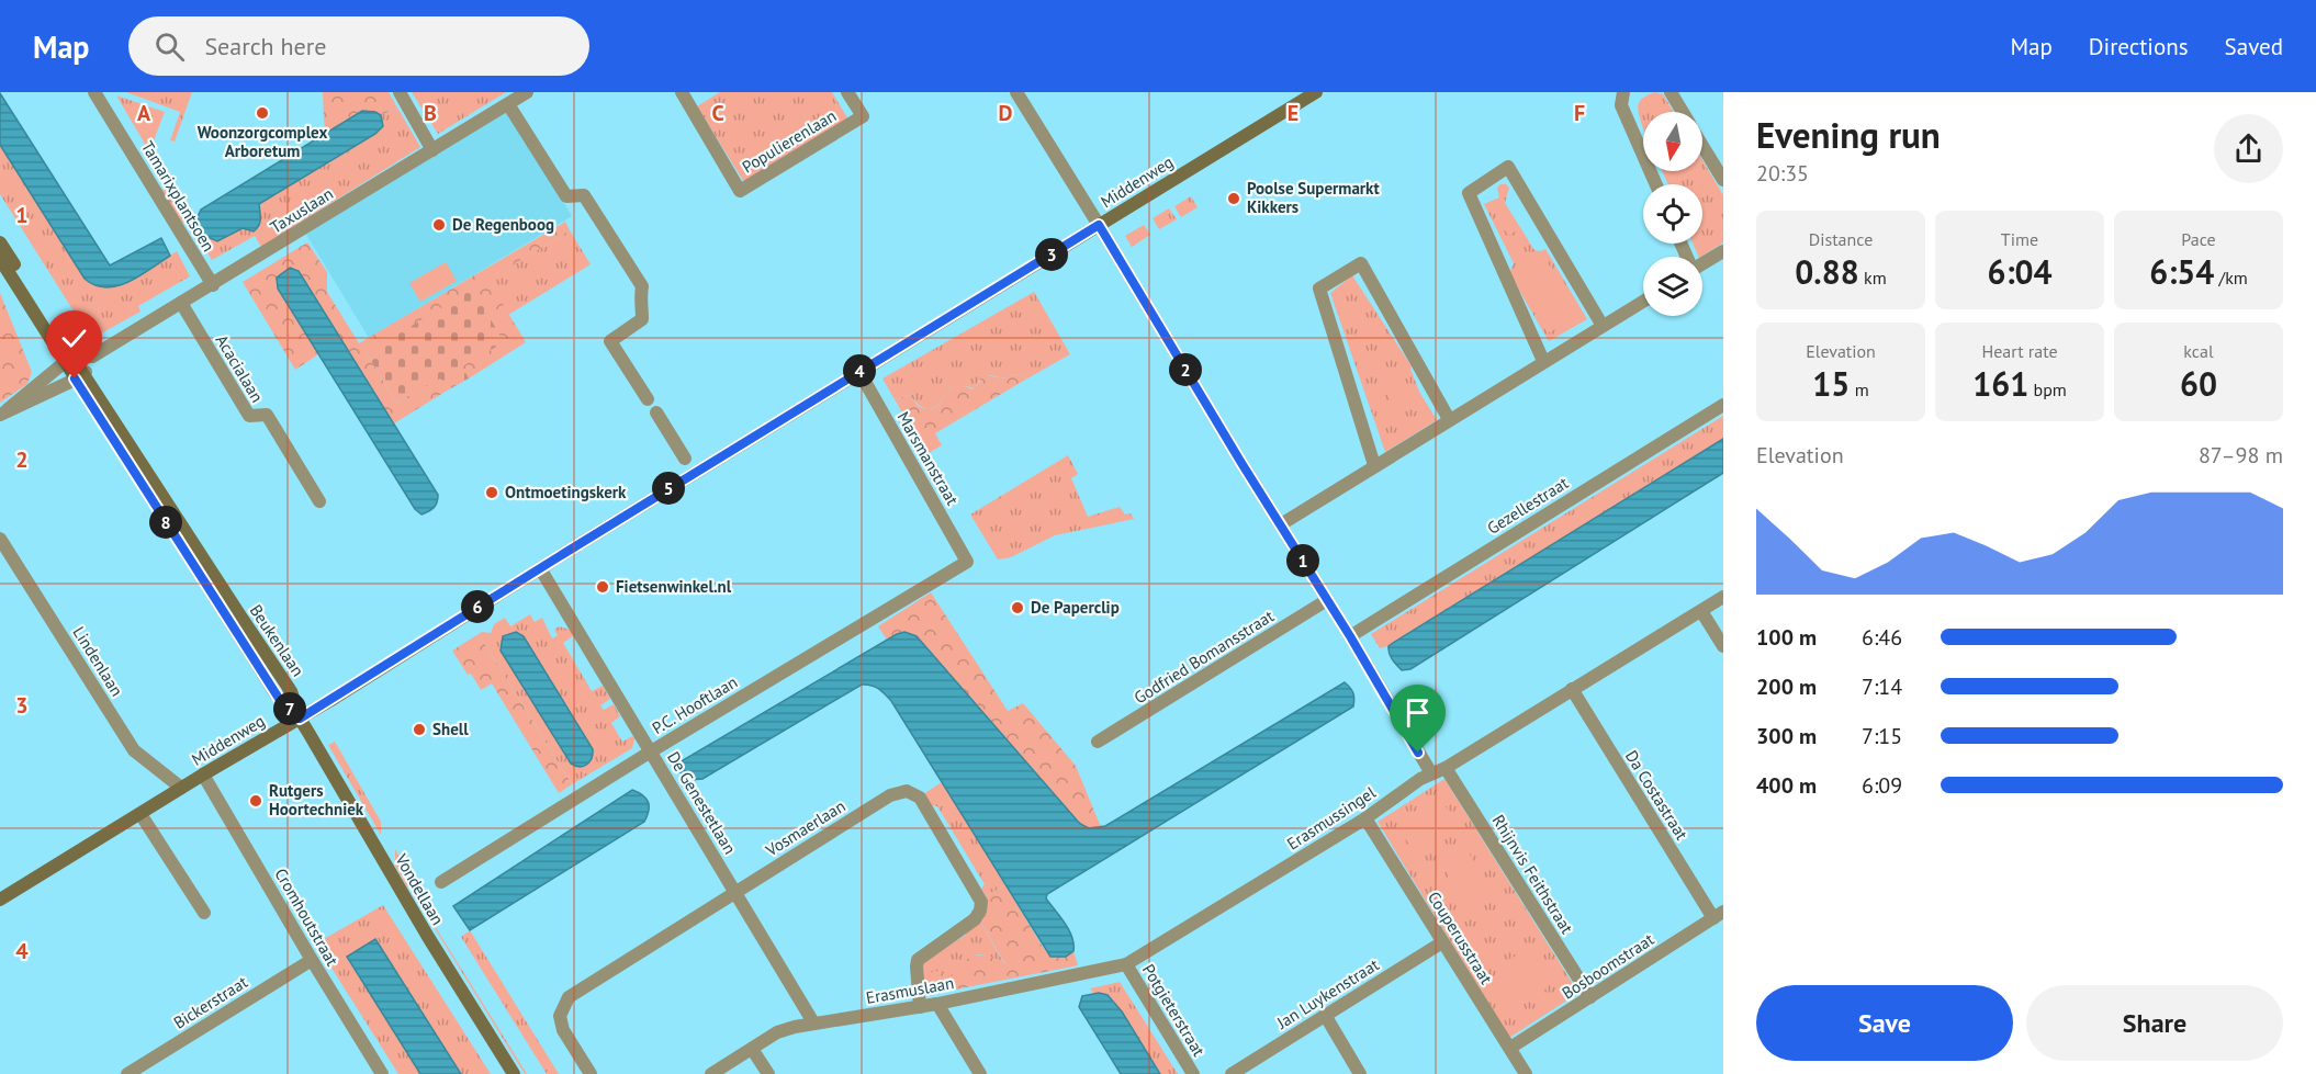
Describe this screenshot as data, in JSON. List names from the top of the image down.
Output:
{
  "streets": {
    "street": [
      "Populierenlaan",
      "Middenweg",
      "Tamarixplantsoen",
      "Taxuslaan",
      "Acacialaan",
      "Marsmanstraat",
      "Gezellestraat",
      "Beukenlaan",
      "Godfried Bomansstraat",
      "Lindenlaan",
      "P.C. Hooftlaan",
      "Da Costastraat",
      "De Genestetlaan",
      "Erasmussingel",
      "Vosmaerlaan",
      "Rhijnvis Feithstraat",
      "Vondellaan",
      "Cromhoutstraat",
      "Couperusstraat",
      "Bosboomstraat",
      "Erasmuslaan",
      "Jan Luykenstraat",
      "Bickerstraat",
      "Potgieterstraat"
    ]
  },
  "crossings": [
    ["Middenweg", "Marsmanstraat"],
    ["Middenweg", "Beukenlaan"],
    ["Middenweg", "Lindenlaan"],
    ["Middenweg", "De Genestetlaan"],
    ["Middenweg", "Vondellaan"],
    ["Middenweg", "Cromhoutstraat"],
    ["Tamarixplantsoen", "Taxuslaan"],
    ["Taxuslaan", "Acacialaan"],
    ["Taxuslaan", "Beukenlaan"],
    ["Marsmanstraat", "P.C. Hooftlaan"],
    ["Beukenlaan", "Vondellaan"],
    ["P.C. Hooftlaan", "De Genestetlaan"],
    ["Da Costastraat", "Erasmussingel"],
    ["Da Costastraat", "Bosboomstraat"],
    ["De Genestetlaan", "Vosmaerlaan"],
    ["De Genestetlaan", "Erasmuslaan"],
    ["Erasmussingel", "Rhijnvis Feithstraat"],
    ["Erasmussingel", "Couperusstraat"],
    ["Erasmussingel", "Erasmuslaan"],
    ["Erasmussingel", "Potgieterstraat"],
    ["Vosmaerlaan", "Erasmuslaan"],
    ["Rhijnvis Feithstraat", "Bosboomstraat"],
    ["Cromhoutstraat", "Bickerstraat"],
    ["Couperusstraat", "Bosboomstraat"],
    ["Couperusstraat", "Jan Luykenstraat"],
    ["Erasmuslaan", "Potgieterstraat"]
  ],
  "places": [
    "Woonzorgcomplex Arboretum",
    "Poolse Supermarkt Kikkers",
    "De Regenboog",
    "Ontmoetingskerk",
    "Fietsenwinkel.nl",
    "De Paperclip",
    "Shell",
    "Rutgers Hoortechniek"
  ],
  "north": "bottom",
  "page": {
    "header": "Map",
    "search": "Search here",
    "nav": ["Map", "Directions", "Saved"],
    "heading": ["Evening run", "20:35"],
    "stats": [
      ["Distance", "0.88 km"],
      ["Time", "6:04"],
      ["Pace", "6:54 /km"],
      ["Elevation", "15 m"],
      ["Heart rate", "161 bpm"],
      ["kcal", "60"]
    ],
    "pins": [
      "3",
      "2",
      "4",
      "5",
      "8",
      "1",
      "6",
      "7"
    ],
    "chart": ["Elevation", "87–98 m"],
    "list": [
      {
        "name": "100 m",
        "note": "6:46"
      },
      {
        "name": "200 m",
        "note": "7:14"
      },
      {
        "name": "300 m",
        "note": "7:15"
      },
      {
        "name": "400 m",
        "note": "6:09"
      }
    ],
    "buttons": ["Save", "Share"]
  },
  "grid": {
    "columns": [
      "A",
      "B",
      "C",
      "D",
      "E",
      "F"
    ],
    "rows": [
      "1",
      "2",
      "3",
      "4"
    ]
  }
}
